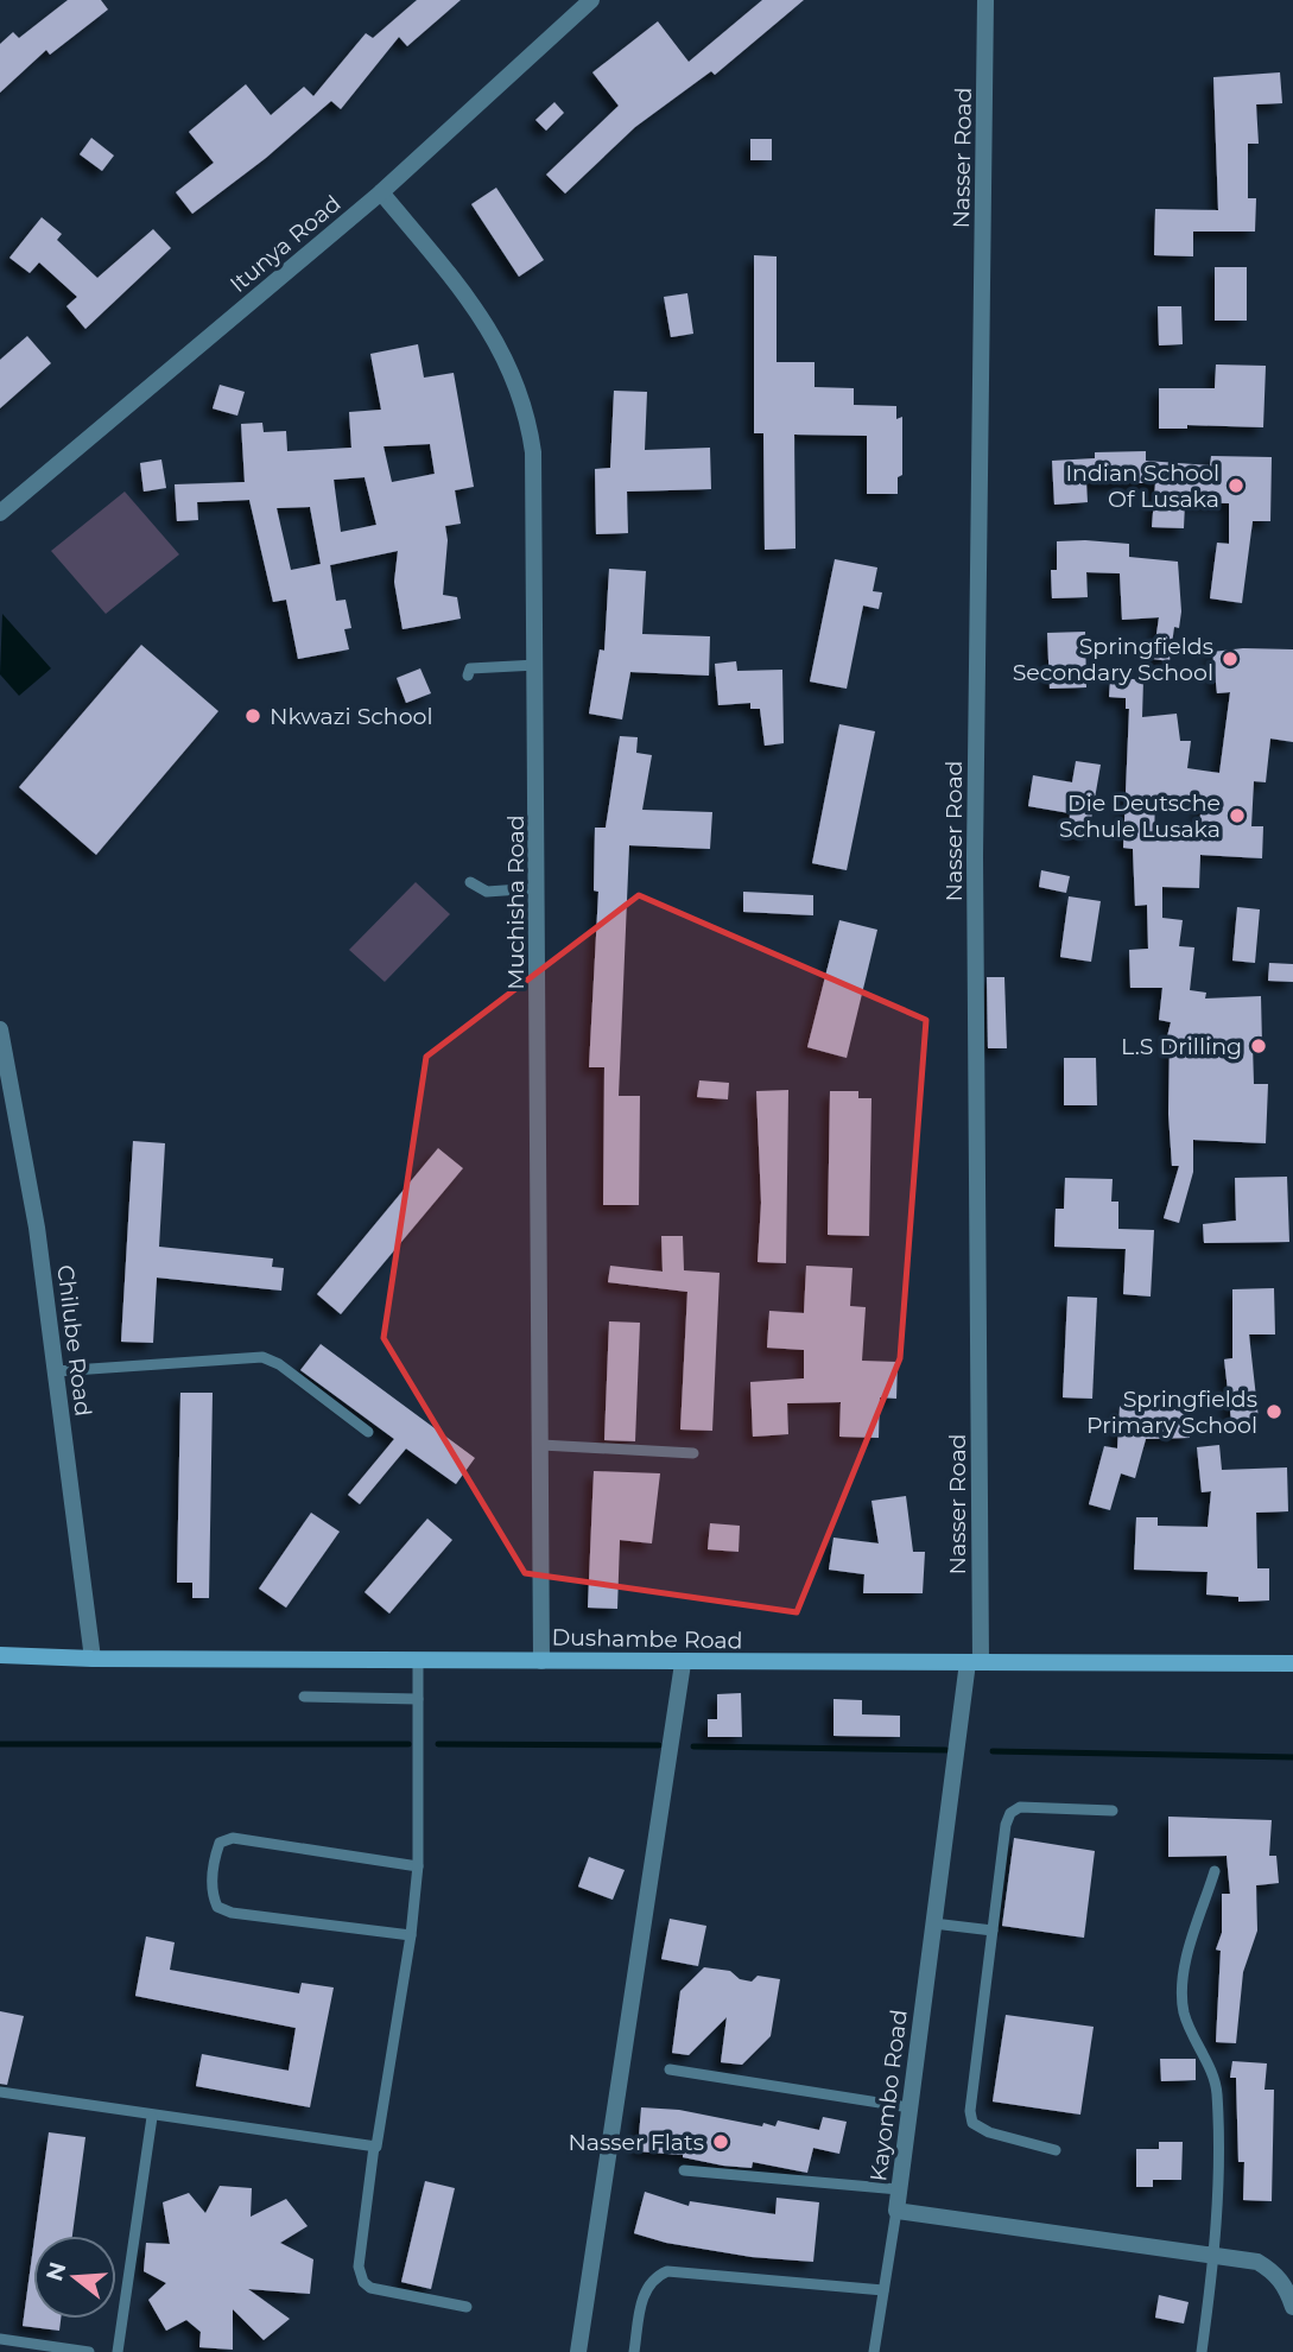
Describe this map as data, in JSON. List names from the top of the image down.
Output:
{
  "streets": {
    "street": [
      "Nasser Road",
      "Itunya Road",
      "Muchisha Road",
      "Chilube Road",
      "Dushambe Road",
      "Kayombo Road"
    ]
  },
  "crossings": [
    ["Nasser Road", "Dushambe Road"],
    ["Nasser Road", "Kayombo Road"],
    ["Itunya Road", "Muchisha Road"],
    ["Muchisha Road", "Dushambe Road"],
    ["Chilube Road", "Dushambe Road"],
    ["Dushambe Road", "Kayombo Road"]
  ],
  "places": [
    "Indian School Of Lusaka",
    "Springfields Secondary School",
    "Nkwazi School",
    "Die Deutsche Schule Lusaka",
    "L.S Drilling",
    "Springfields Primary School",
    "Nasser Flats"
  ],
  "north": "left"
}
